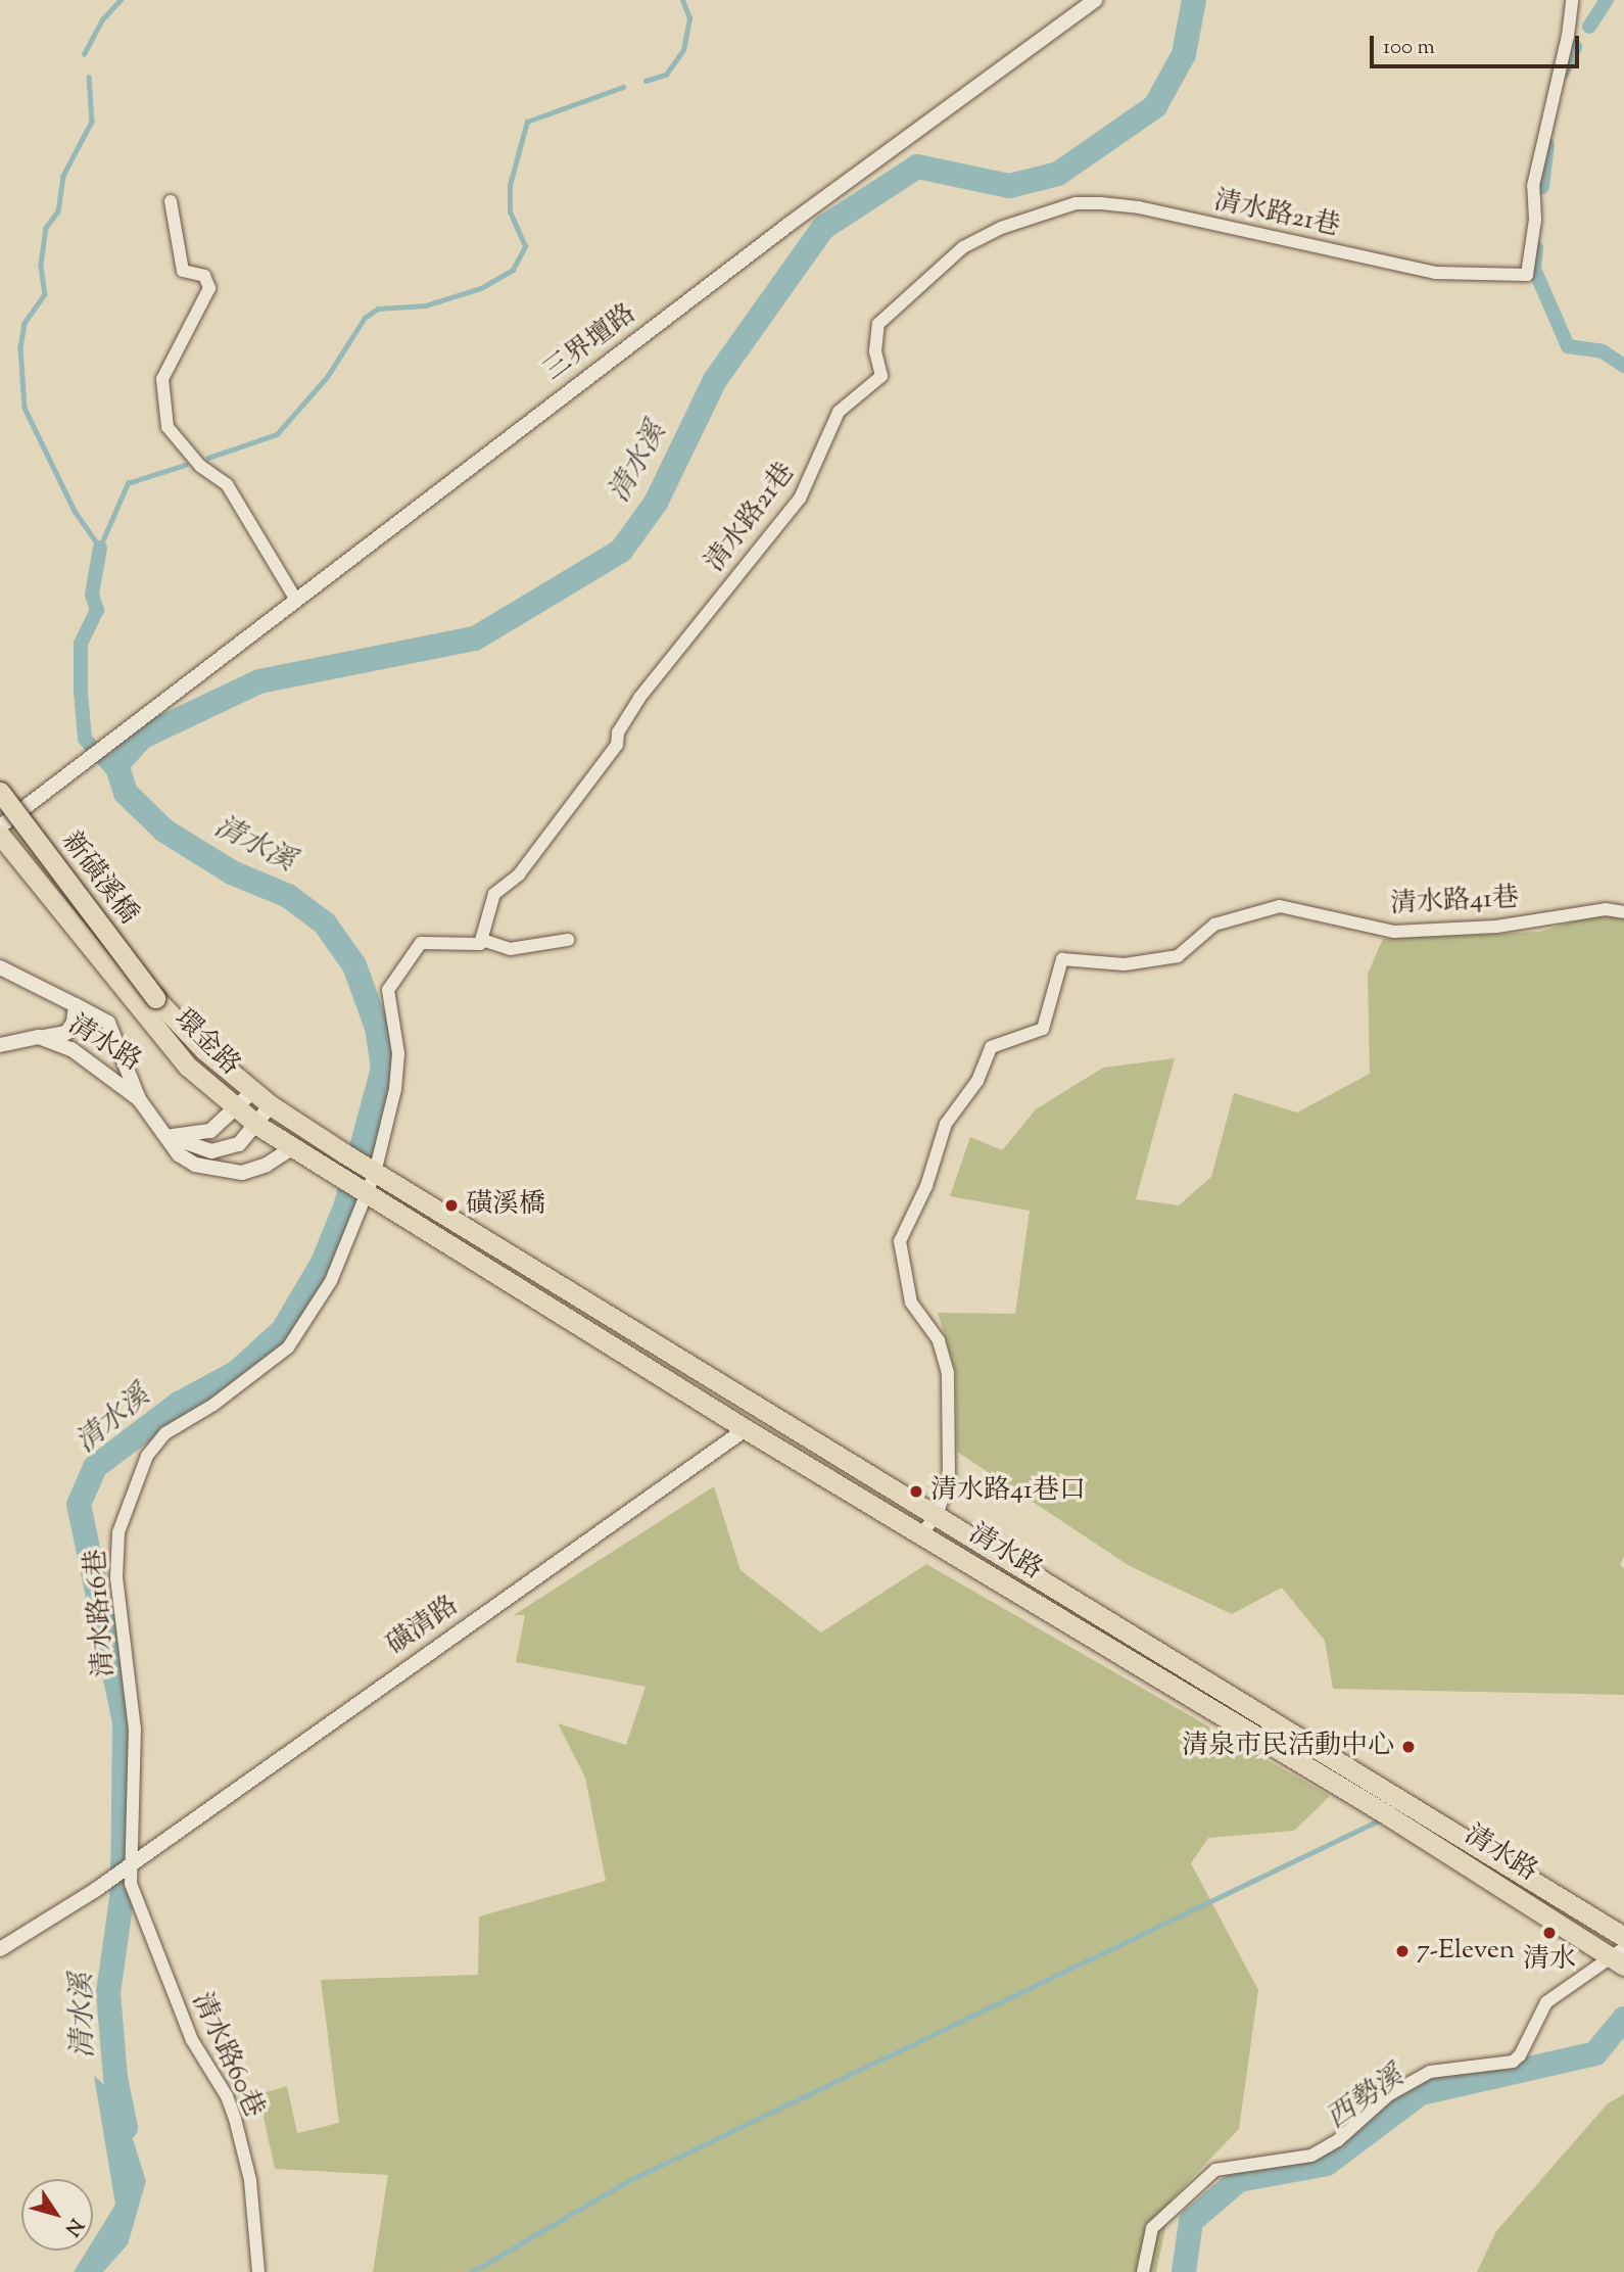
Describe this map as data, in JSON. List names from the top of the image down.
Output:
{
  "streets": {
    "main road": ["新磺溪橋", "環金路", "清水路"],
    "street": [
      "清水路21巷",
      "三界壇路",
      "清水路41巷",
      "清水路16巷",
      "磺清路",
      "清水路60巷"
    ]
  },
  "crossings": [
    ["新磺溪橋", "環金路"],
    ["清水路41巷", "清水路"],
    ["清水路", "清水路16巷"],
    ["清水路", "磺清路"],
    ["清水路16巷", "磺清路"],
    ["清水路16巷", "清水路60巷"],
    ["磺清路", "清水路60巷"]
  ],
  "water": ["清水溪", "西勢溪"],
  "places": [
    "磺溪橋",
    "清水路41巷口",
    "清泉市民活動中心",
    "清水",
    "7-Eleven"
  ],
  "scale_bar": "100 m",
  "north": "bottom right"
}
